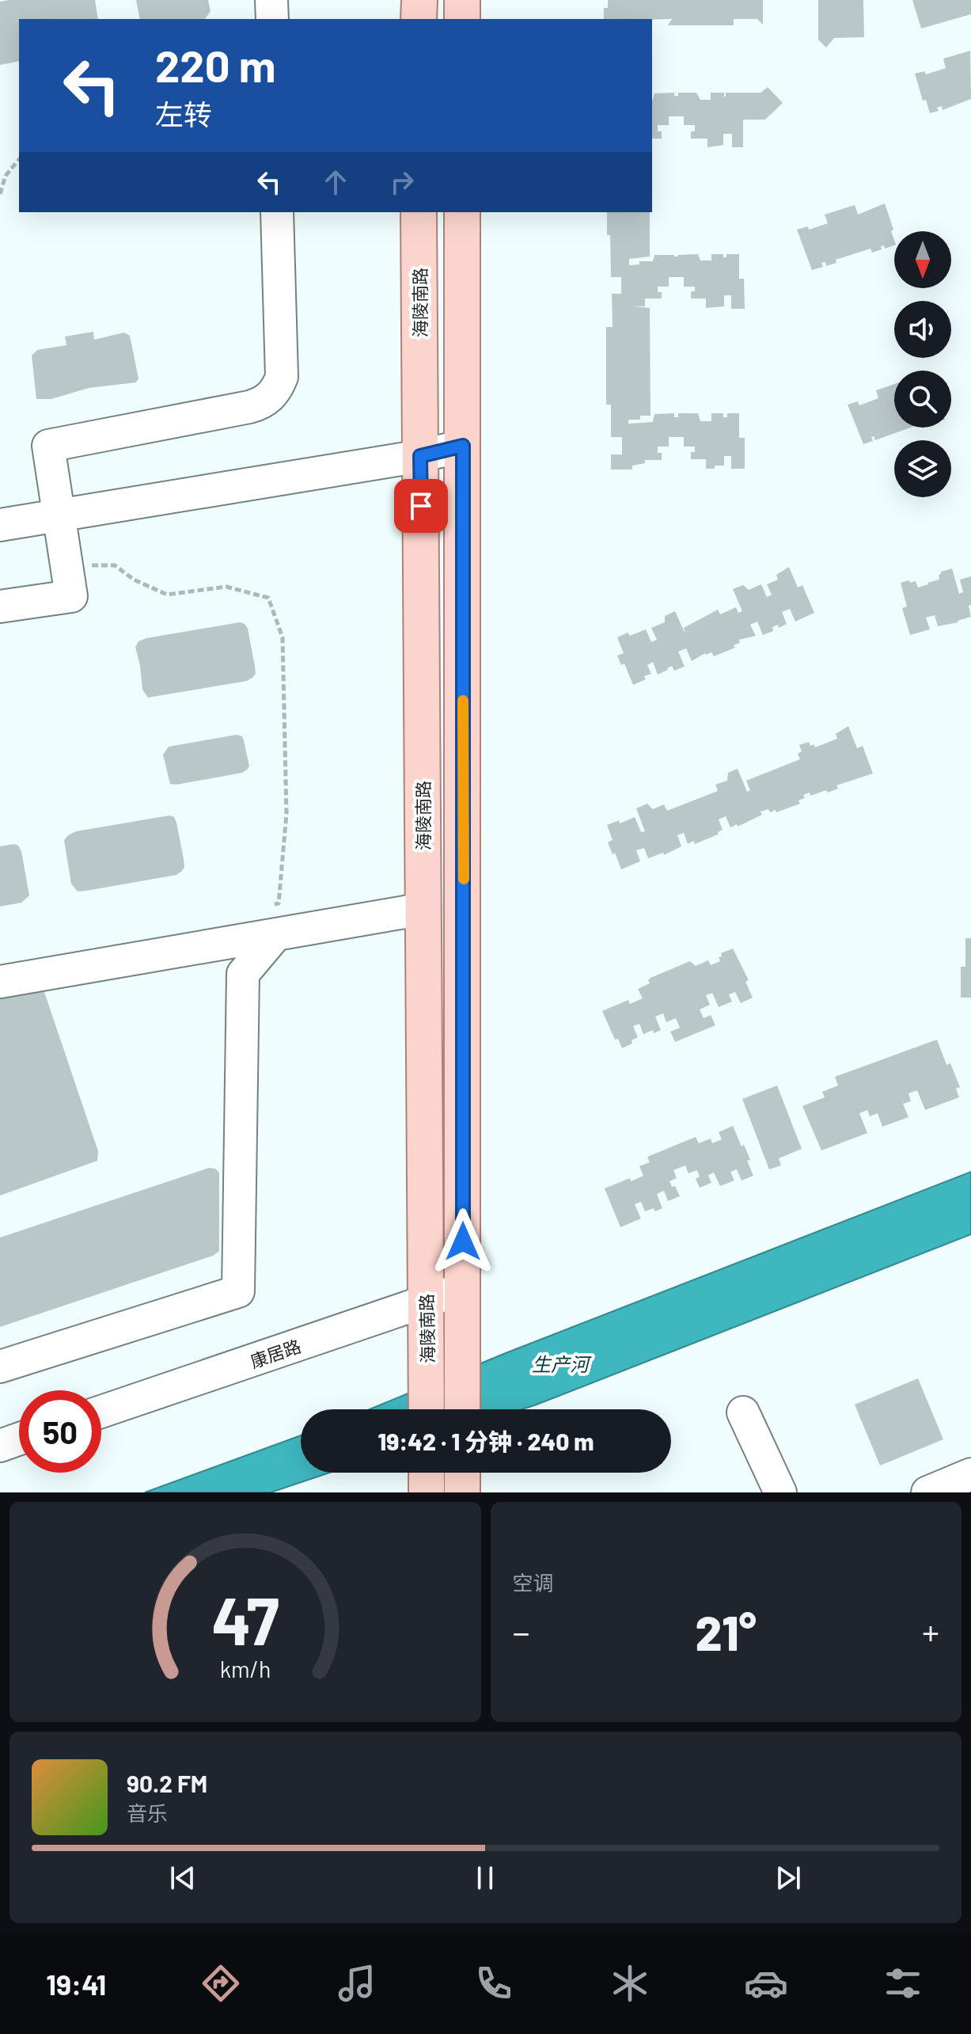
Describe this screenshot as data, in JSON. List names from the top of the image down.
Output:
{
  "streets": {
    "main road": ["海陵南路"],
    "street": ["康居路"]
  },
  "crossings": [
    ["海陵南路", "康居路"]
  ],
  "water": ["生产河"],
  "north": "bottom",
  "page": {
    "turn": ["220 m", "左转"],
    "limit": "50",
    "trip": "19:42 · 1 分钟 · 240 m",
    "tile": "空调",
    "heat": ["−", "21°", "+"],
    "song": ["90.2 FM", "音乐"],
    "tabs": "19:41",
    "gauge": ["47", "km/h"]
  }
}
